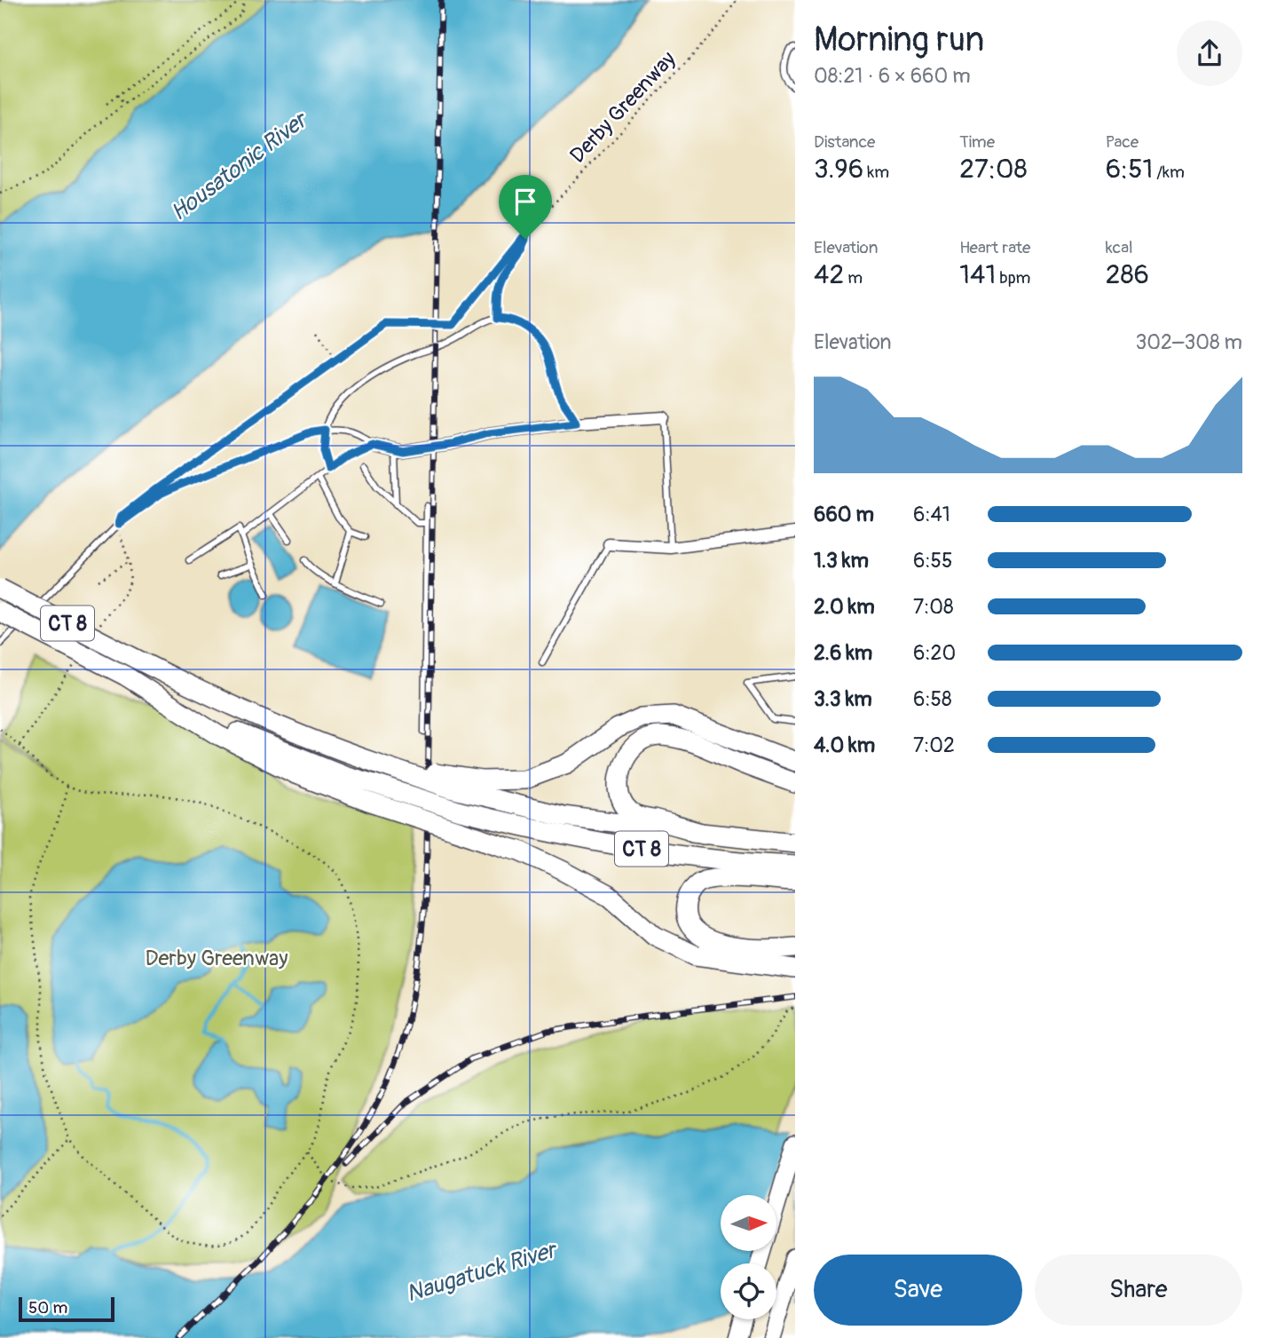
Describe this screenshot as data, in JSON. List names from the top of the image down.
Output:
{
  "streets": {
    "highway": ["CT 8"],
    "path": ["Derby Greenway"]
  },
  "water": ["Housatonic River", "Naugatuck River"],
  "parks": ["Derby Greenway"],
  "scale_bar": "50 m",
  "north": "right",
  "page": {
    "heading": ["Morning run", "08:21 · 6 × 660 m"],
    "stats": [
      ["Distance", "3.96 km"],
      ["Time", "27:08"],
      ["Pace", "6:51 /km"],
      ["Elevation", "42 m"],
      ["Heart rate", "141 bpm"],
      ["kcal", "286"]
    ],
    "chart": ["Elevation", "302–308 m"],
    "list": [
      {
        "name": "660 m",
        "note": "6:41"
      },
      {
        "name": "1.3 km",
        "note": "6:55"
      },
      {
        "name": "2.0 km",
        "note": "7:08"
      },
      {
        "name": "2.6 km",
        "note": "6:20"
      },
      {
        "name": "3.3 km",
        "note": "6:58"
      },
      {
        "name": "4.0 km",
        "note": "7:02"
      }
    ],
    "buttons": ["Save", "Share"],
    "scale": "50 m"
  }
}
